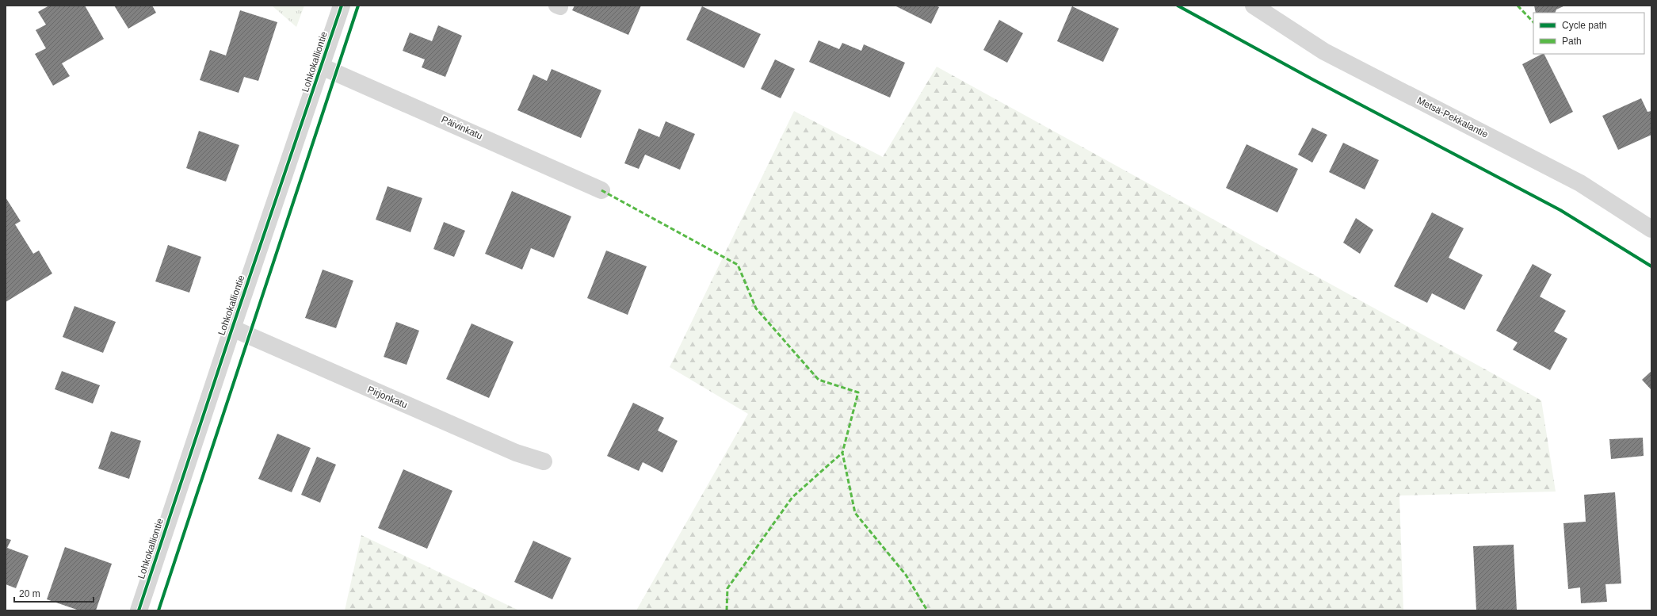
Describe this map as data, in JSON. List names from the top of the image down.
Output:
{
  "streets": {
    "street": [
      "Lohkokalliontie",
      "Metsä-Pekkalantie",
      "Päivinkatu",
      "Pirjonkatu"
    ]
  },
  "crossings": [
    ["Lohkokalliontie", "Päivinkatu"],
    ["Lohkokalliontie", "Pirjonkatu"]
  ],
  "legend": ["Cycle path", "Path"],
  "scale_bar": "20 m"
}
